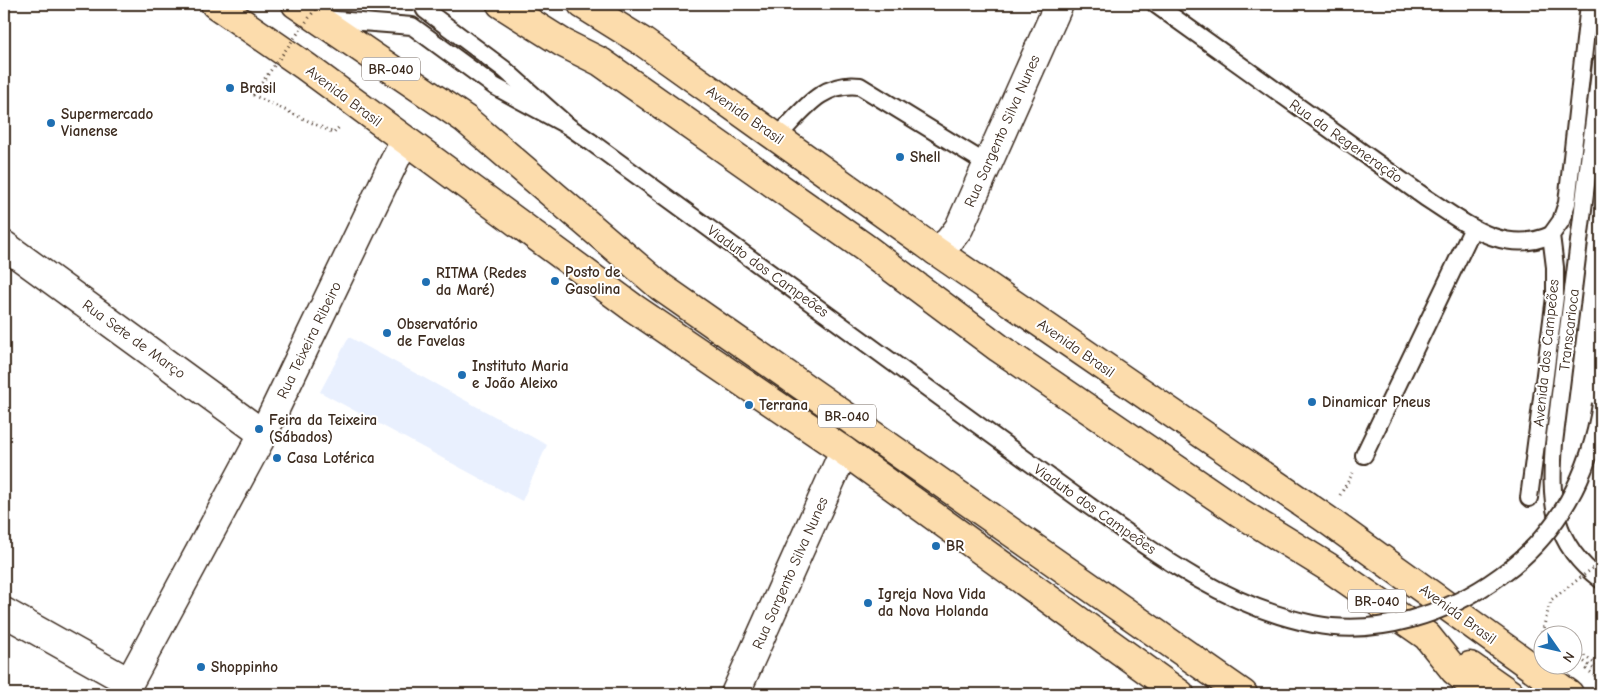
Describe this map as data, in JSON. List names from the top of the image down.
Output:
{
  "streets": {
    "highway": ["BR-040", "Avenida Brasil"],
    "street": ["Rua Sargento Silva Nunes", "Rua Sete de Março", "Rua Teixeira Ribeiro"],
    "lane": [
      "Rua da Regeneração",
      "Viaduto dos Campeões",
      "Transcarioca",
      "Avenida dos Campeões"
    ]
  },
  "crossings": [
    ["Avenida Brasil", "Rua Sargento Silva Nunes"],
    ["Avenida Brasil", "Rua Teixeira Ribeiro"],
    ["Rua da Regeneração", "Avenida dos Campeões"],
    ["Rua Sete de Março", "Rua Teixeira Ribeiro"]
  ],
  "places": [
    "Brasil",
    "Supermercado Vianense",
    "Shell",
    "Posto de Gasolina",
    "RITMA (Redes da Maré)",
    "Observatório de Favelas",
    "Instituto Maria e João Aleixo",
    "Dinamicar Pneus",
    "Terrana",
    "Feira da Teixeira (Sábados)",
    "Casa Lotérica",
    "BR",
    "Igreja Nova Vida da Nova Holanda",
    "Shoppinho"
  ],
  "north": "bottom right"
}
